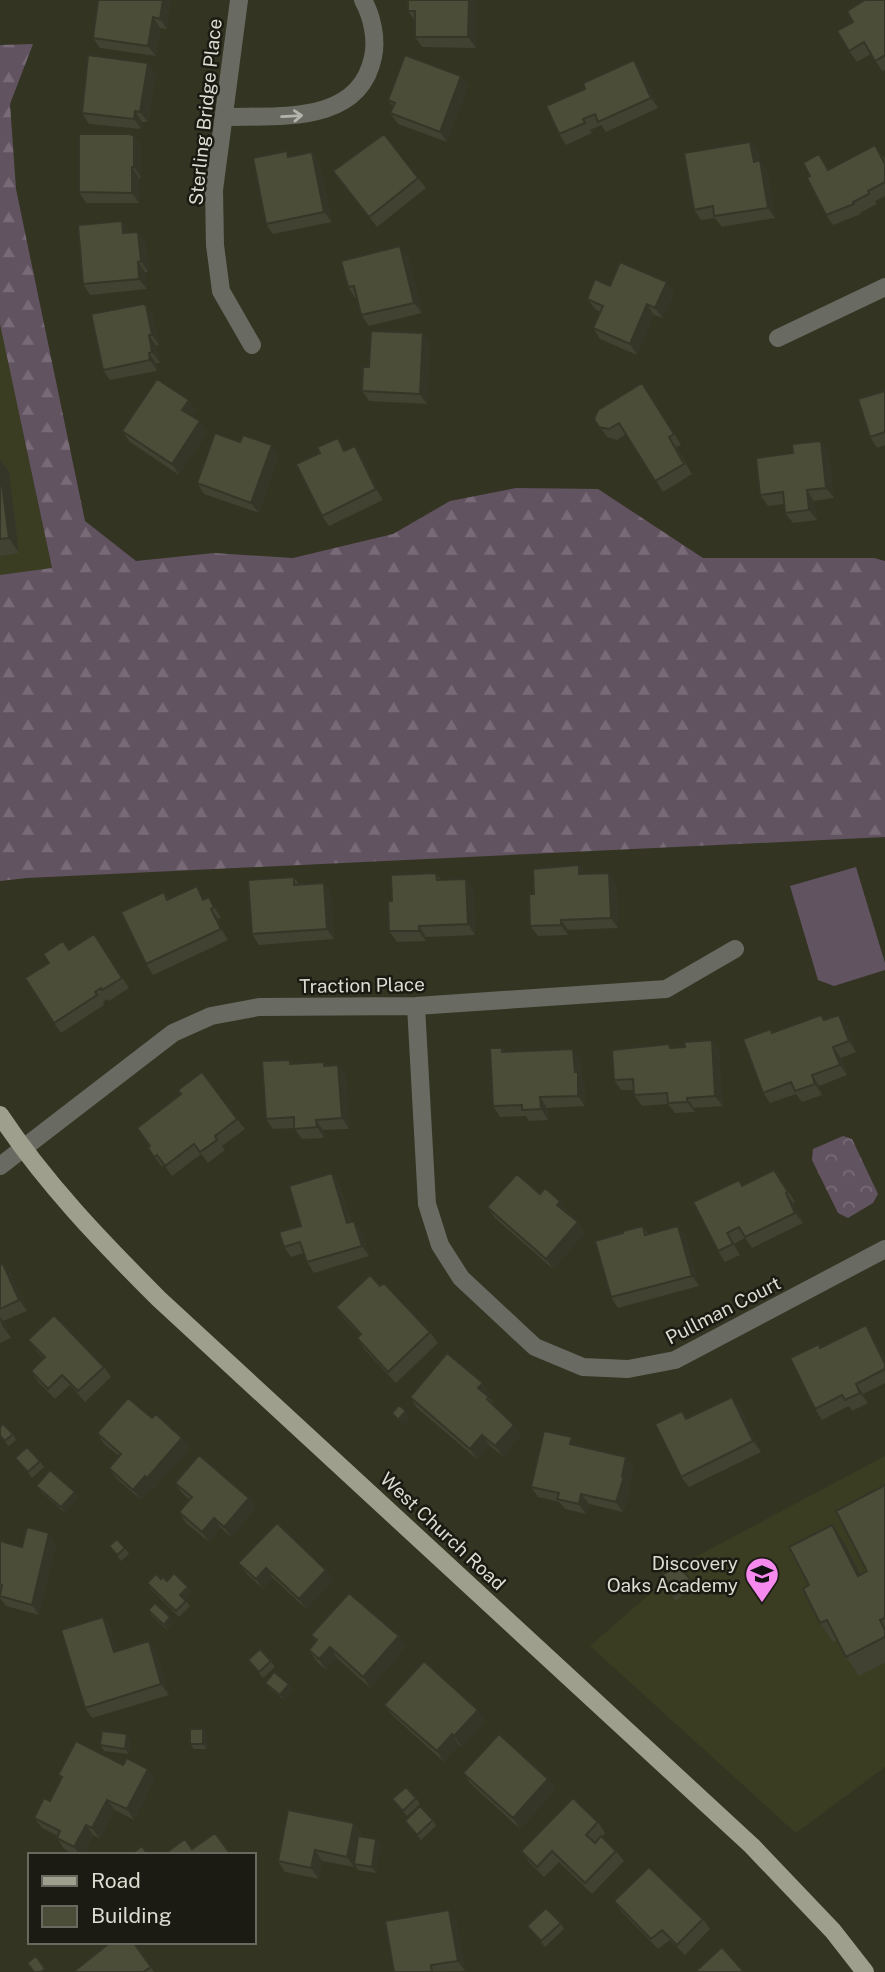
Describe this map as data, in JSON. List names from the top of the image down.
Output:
{
  "streets": {
    "main road": ["West Church Road"],
    "street": ["Sterling Bridge Place", "Traction Place", "Pullman Court"]
  },
  "crossings": [
    ["Traction Place", "Pullman Court"],
    ["Traction Place", "West Church Road"]
  ],
  "places": {
    "school or university": ["Discovery Oaks Academy"]
  },
  "legend": ["Road", "Building"]
}
